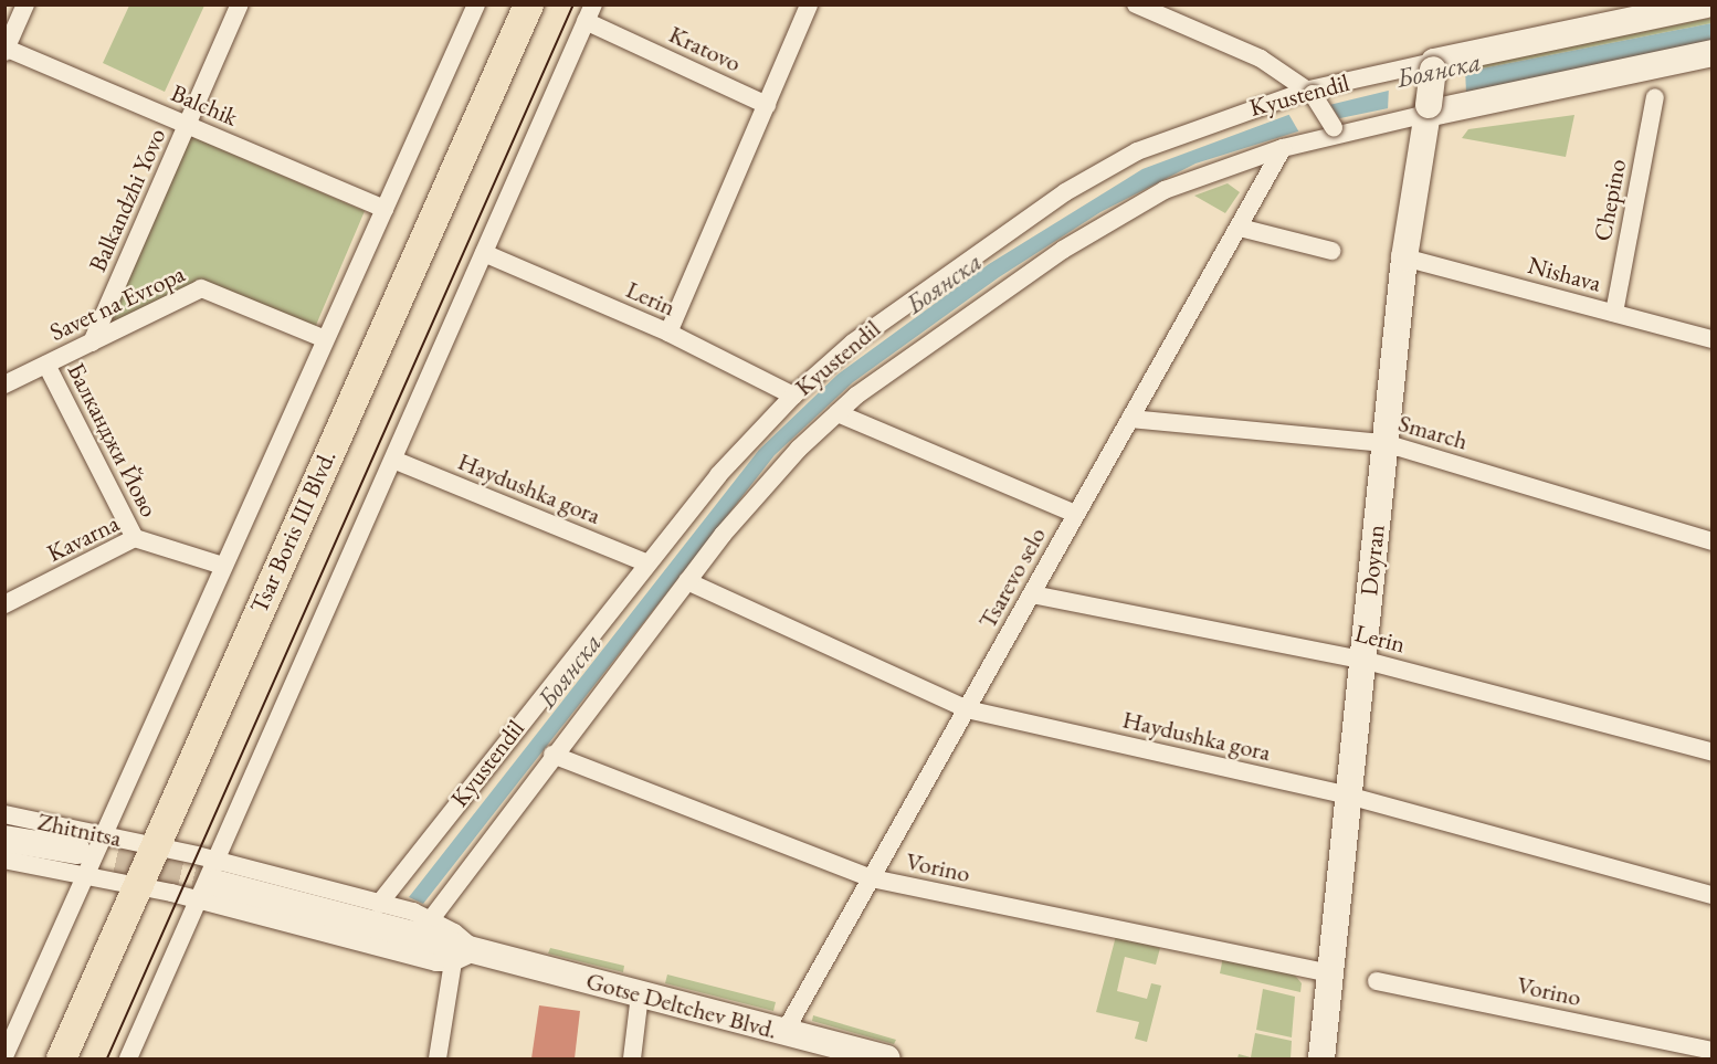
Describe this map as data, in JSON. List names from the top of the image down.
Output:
{
  "streets": {
    "main road": ["Tsar Boris III Blvd."],
    "street": [
      "Kratovo",
      "Kyustendil",
      "Balchik",
      "Balkandzhi Yovo",
      "Chepino",
      "Nishava",
      "Lerin",
      "Savet na Evropa",
      "Smarch",
      "Балканджи Йово",
      "Haydushka gora",
      "Kavarna",
      "Doyran",
      "Tsarevo selo",
      "Zhitnitsa",
      "Vorino",
      "Gotse Deltchev Blvd."
    ]
  },
  "crossings": [
    ["Kyustendil", "Lerin"],
    ["Kyustendil", "Haydushka gora"],
    ["Kyustendil", "Doyran"],
    ["Kyustendil", "Tsarevo selo"],
    ["Kyustendil", "Vorino"],
    ["Kyustendil", "Gotse Deltchev Blvd."],
    ["Balchik", "Balkandzhi Yovo"],
    ["Balchik", "Tsar Boris III Blvd."],
    ["Balkandzhi Yovo", "Savet na Evropa"],
    ["Chepino", "Nishava"],
    ["Nishava", "Doyran"],
    ["Lerin", "Doyran"],
    ["Lerin", "Tsarevo selo"],
    ["Savet na Evropa", "Балканджи Йово"],
    ["Savet na Evropa", "Tsar Boris III Blvd."],
    ["Smarch", "Doyran"],
    ["Smarch", "Tsarevo selo"],
    ["Балканджи Йово", "Kavarna"],
    ["Haydushka gora", "Doyran"],
    ["Haydushka gora", "Tsarevo selo"],
    ["Tsar Boris III Blvd.", "Kavarna"],
    ["Tsar Boris III Blvd.", "Zhitnitsa"],
    ["Tsar Boris III Blvd.", "Gotse Deltchev Blvd."],
    ["Doyran", "Vorino"],
    ["Tsarevo selo", "Vorino"],
    ["Tsarevo selo", "Gotse Deltchev Blvd."],
    ["Zhitnitsa", "Gotse Deltchev Blvd."]
  ],
  "water": ["Боянска"]
}
